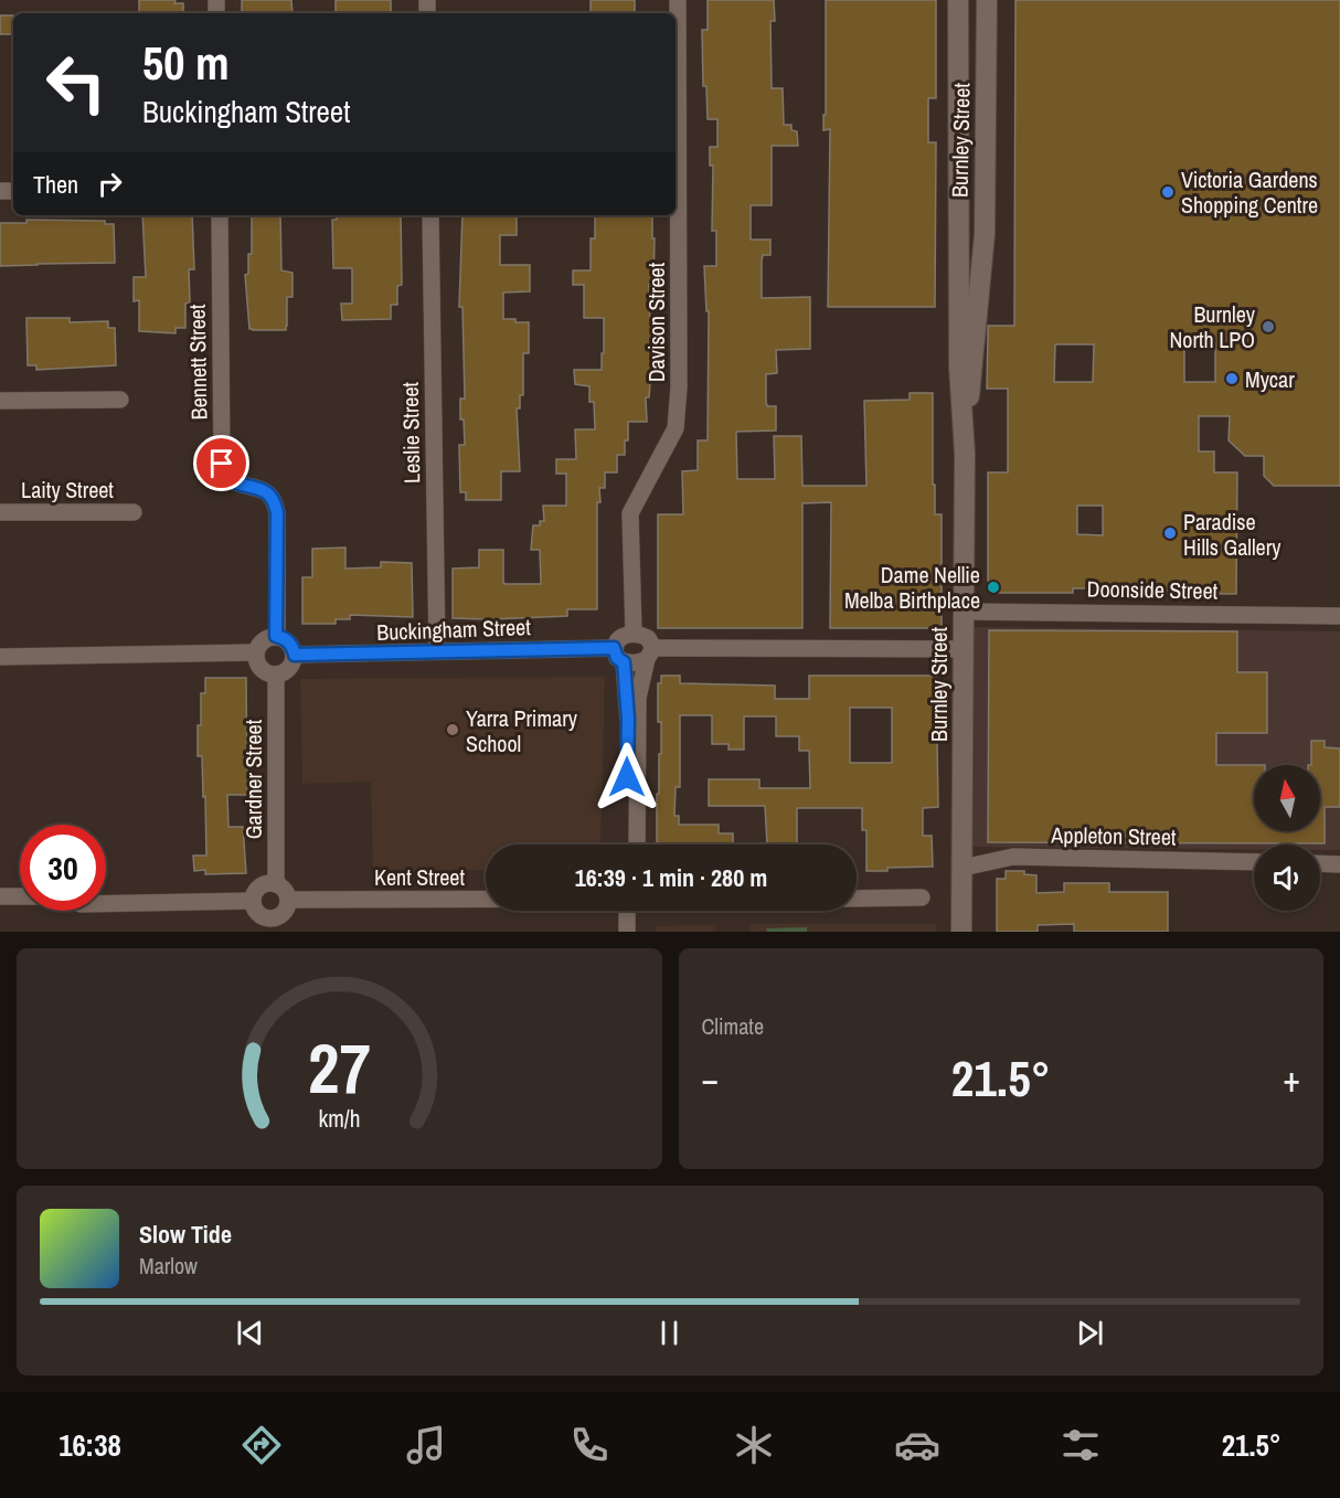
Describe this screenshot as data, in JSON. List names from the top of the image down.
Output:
{
  "streets": {
    "main road": ["Burnley Street"],
    "street": [
      "Davison Street",
      "Bennett Street",
      "Leslie Street",
      "Laity Street",
      "Doonside Street",
      "Buckingham Street",
      "Gardner Street",
      "Appleton Street",
      "Kent Street"
    ]
  },
  "crossings": [
    ["Burnley Street", "Doonside Street"],
    ["Burnley Street", "Appleton Street"],
    ["Davison Street", "Buckingham Street"],
    ["Bennett Street", "Buckingham Street"],
    ["Bennett Street", "Gardner Street"],
    ["Leslie Street", "Buckingham Street"],
    ["Buckingham Street", "Gardner Street"],
    ["Gardner Street", "Kent Street"]
  ],
  "places": [
    "Victoria Gardens Shopping Centre",
    "Burnley North LPO",
    "Mycar",
    "Paradise Hills Gallery",
    "Dame Nellie Melba Birthplace",
    "Yarra Primary School"
  ],
  "north": "top",
  "page": {
    "turn": ["50 m", "Buckingham Street"],
    "then": "Then",
    "limit": "30",
    "trip": "16:39 · 1 min · 280 m",
    "tile": "Climate",
    "heat": ["−", "21.5°", "+"],
    "song": ["Slow Tide", "Marlow"],
    "tabs": ["16:38", "21.5°"],
    "gauge": ["27", "km/h"]
  }
}
